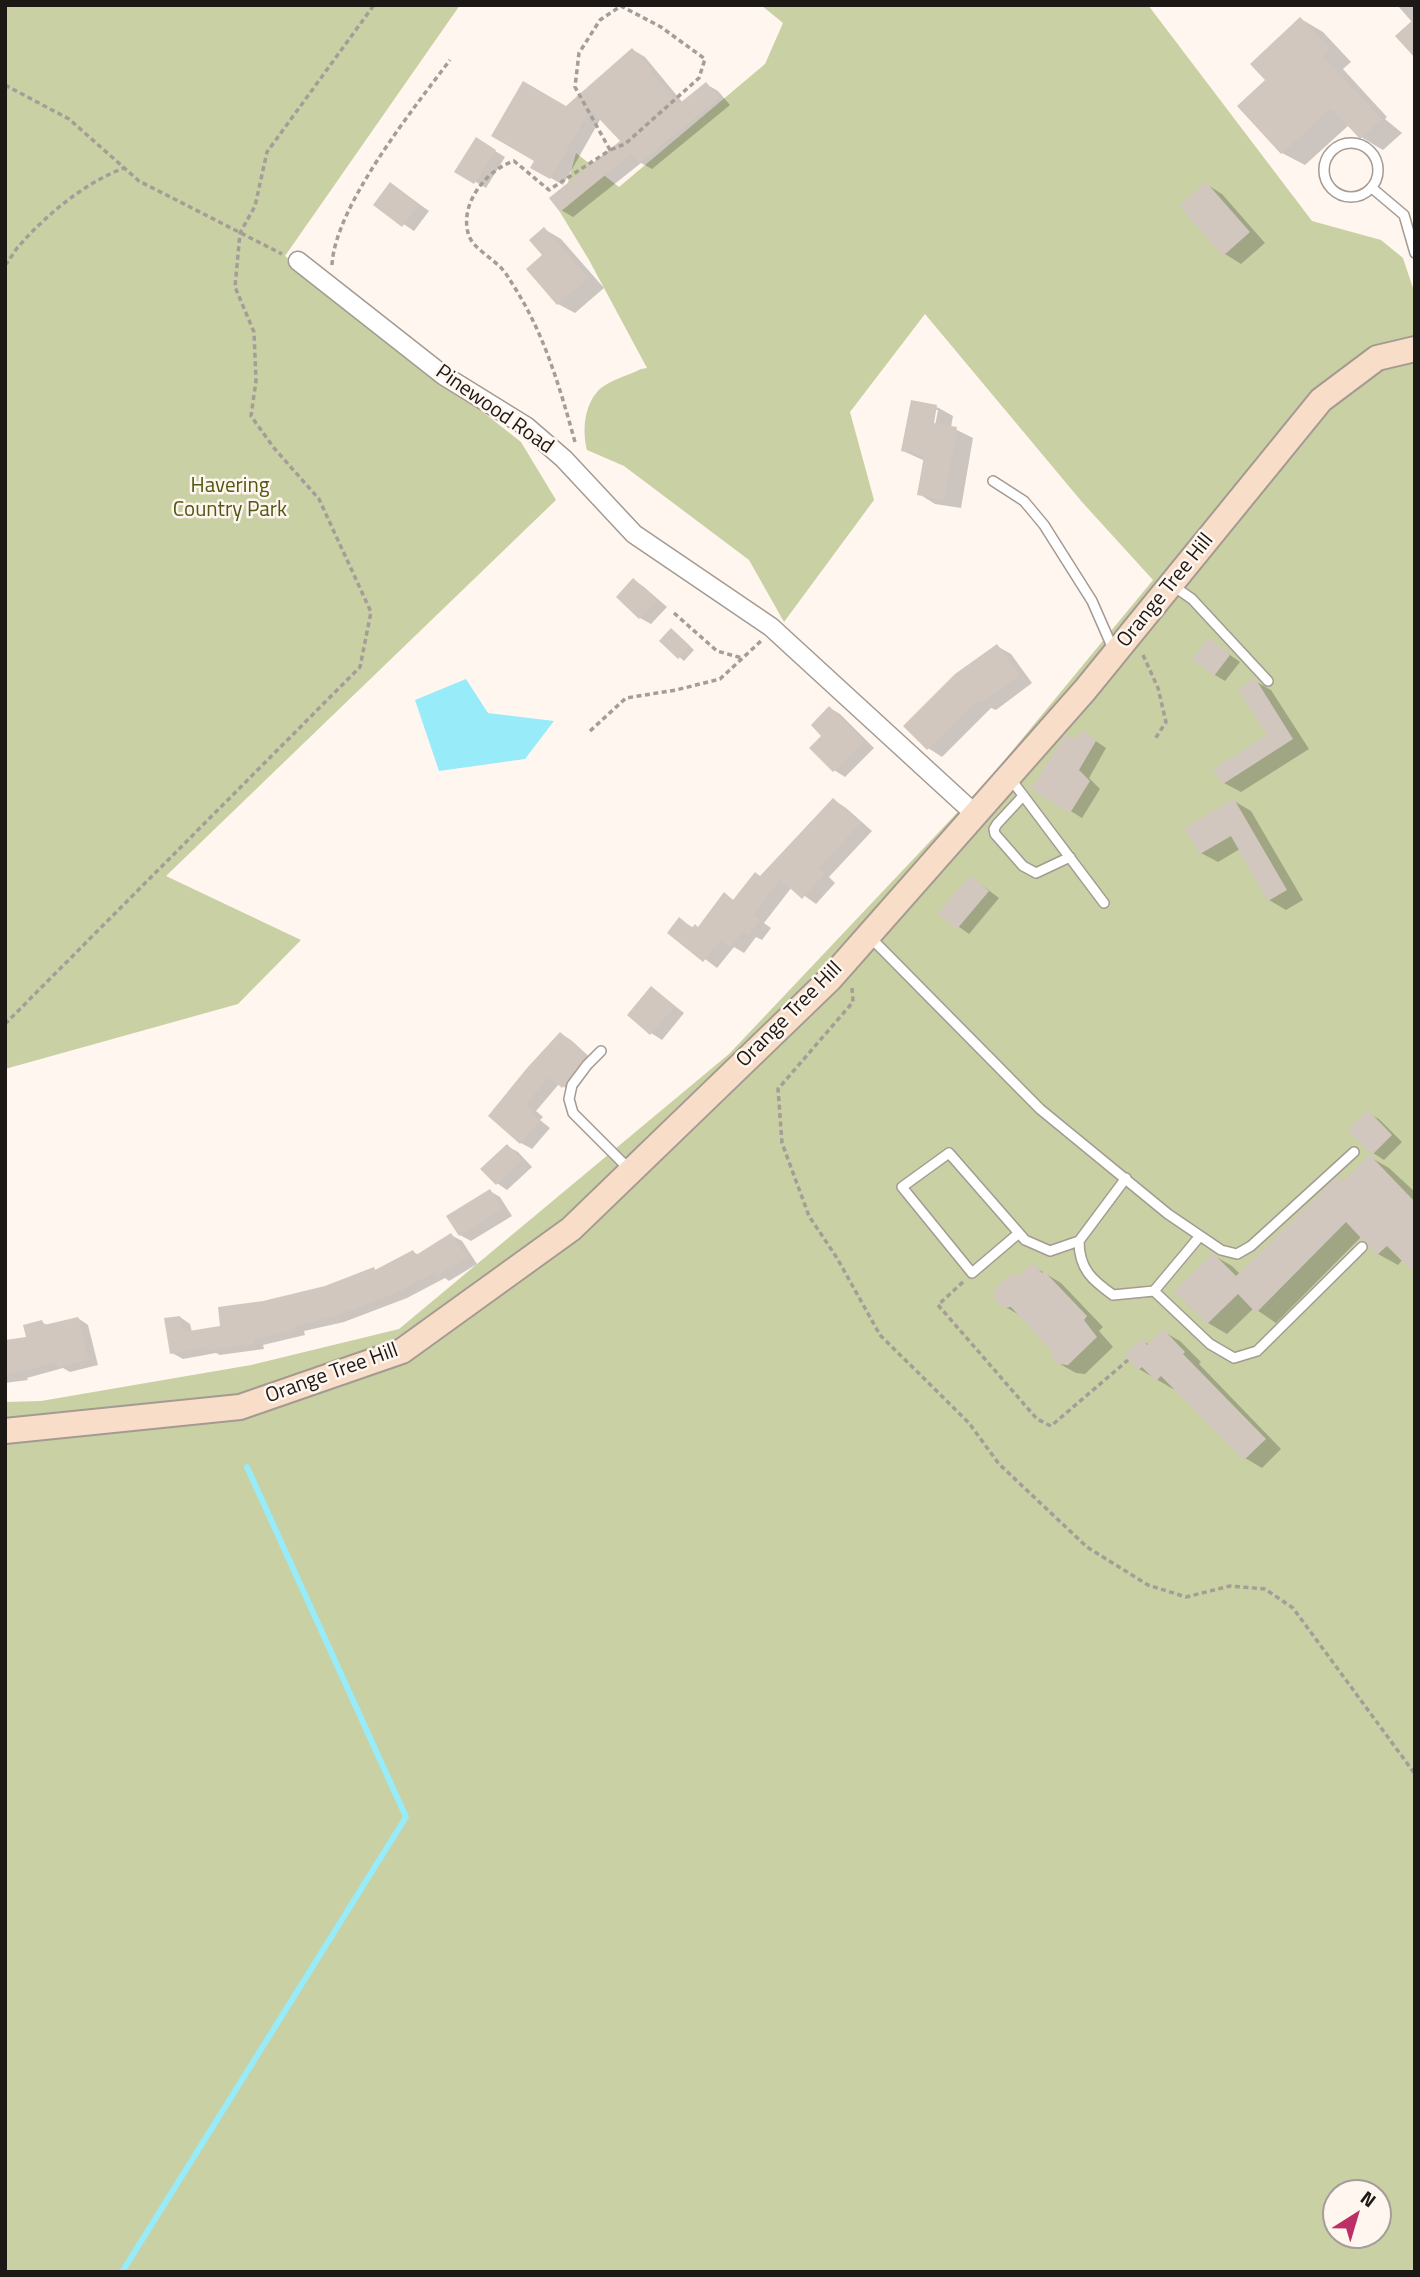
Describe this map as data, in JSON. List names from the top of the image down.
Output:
{
  "streets": {
    "main road": ["Orange Tree Hill"],
    "street": ["Pinewood Road"]
  },
  "crossings": [
    ["Pinewood Road", "Orange Tree Hill"]
  ],
  "parks": ["Havering Country Park"],
  "north": "top right"
}
